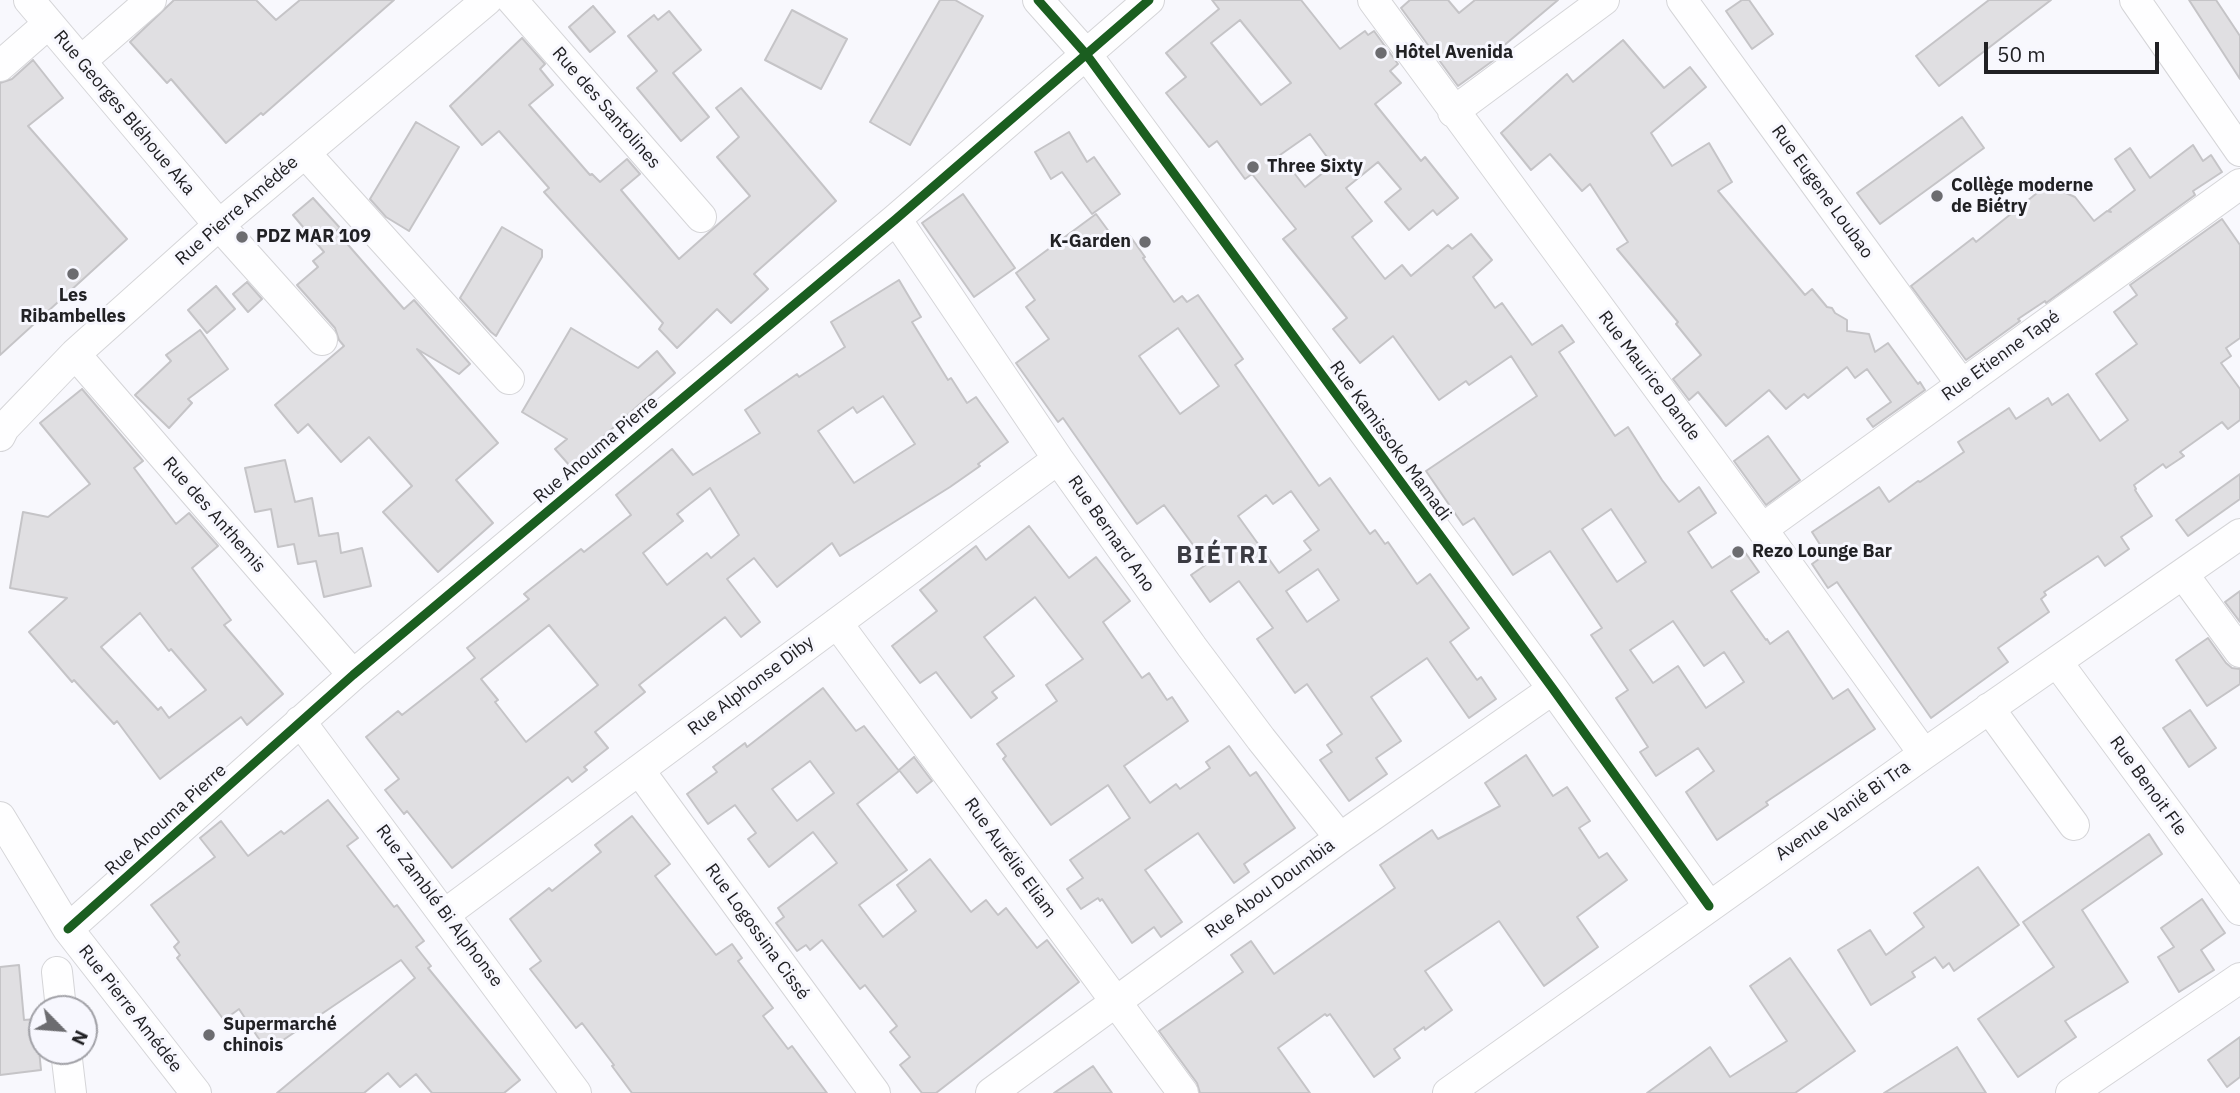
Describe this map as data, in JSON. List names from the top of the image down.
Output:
{
  "streets": {
    "street": [
      "Rue des Santolines",
      "Rue Georges Bléhoue Aka",
      "Rue Eugene Loubao",
      "Rue Pierre Amédée",
      "Rue Etienne Tapé",
      "Rue Maurice Dande",
      "Rue Kamissoko Mamadi",
      "Rue Anouma Pierre",
      "Rue des Anthemis",
      "Rue Bernard Ano",
      "Rue Alphonse Diby",
      "Rue Benoit Fle",
      "Avenue Vanié Bi Tra",
      "Rue Aurélie Eliam",
      "Rue Abou Doumbia",
      "Rue Zamblé Bi Alphonse",
      "Rue Logossina Cissé"
    ]
  },
  "crossings": [
    ["Rue Georges Bléhoue Aka", "Rue Pierre Amédée"],
    ["Rue Eugene Loubao", "Rue Etienne Tapé"],
    ["Rue Pierre Amédée", "Rue Anouma Pierre"],
    ["Rue Pierre Amédée", "Rue des Anthemis"],
    ["Rue Etienne Tapé", "Rue Maurice Dande"],
    ["Rue Maurice Dande", "Avenue Vanié Bi Tra"],
    ["Rue Kamissoko Mamadi", "Rue Anouma Pierre"],
    ["Rue Kamissoko Mamadi", "Avenue Vanié Bi Tra"],
    ["Rue Kamissoko Mamadi", "Rue Abou Doumbia"],
    ["Rue Anouma Pierre", "Rue des Anthemis"],
    ["Rue Anouma Pierre", "Rue Bernard Ano"],
    ["Rue Anouma Pierre", "Rue Zamblé Bi Alphonse"],
    ["Rue Bernard Ano", "Rue Alphonse Diby"],
    ["Rue Bernard Ano", "Rue Abou Doumbia"],
    ["Rue Alphonse Diby", "Rue Aurélie Eliam"],
    ["Rue Alphonse Diby", "Rue Zamblé Bi Alphonse"],
    ["Rue Alphonse Diby", "Rue Logossina Cissé"],
    ["Rue Benoit Fle", "Avenue Vanié Bi Tra"],
    ["Rue Aurélie Eliam", "Rue Abou Doumbia"]
  ],
  "districts": ["BIÉTRI"],
  "places": [
    "Hôtel Avenida",
    "Three Sixty",
    "Collège moderne de Biétry",
    "PDZ MAR 109",
    "K-Garden",
    "Les Ribambelles",
    "Rezo Lounge Bar",
    "Supermarché chinois"
  ],
  "scale_bar": "50 m",
  "north": "bottom right"
}
